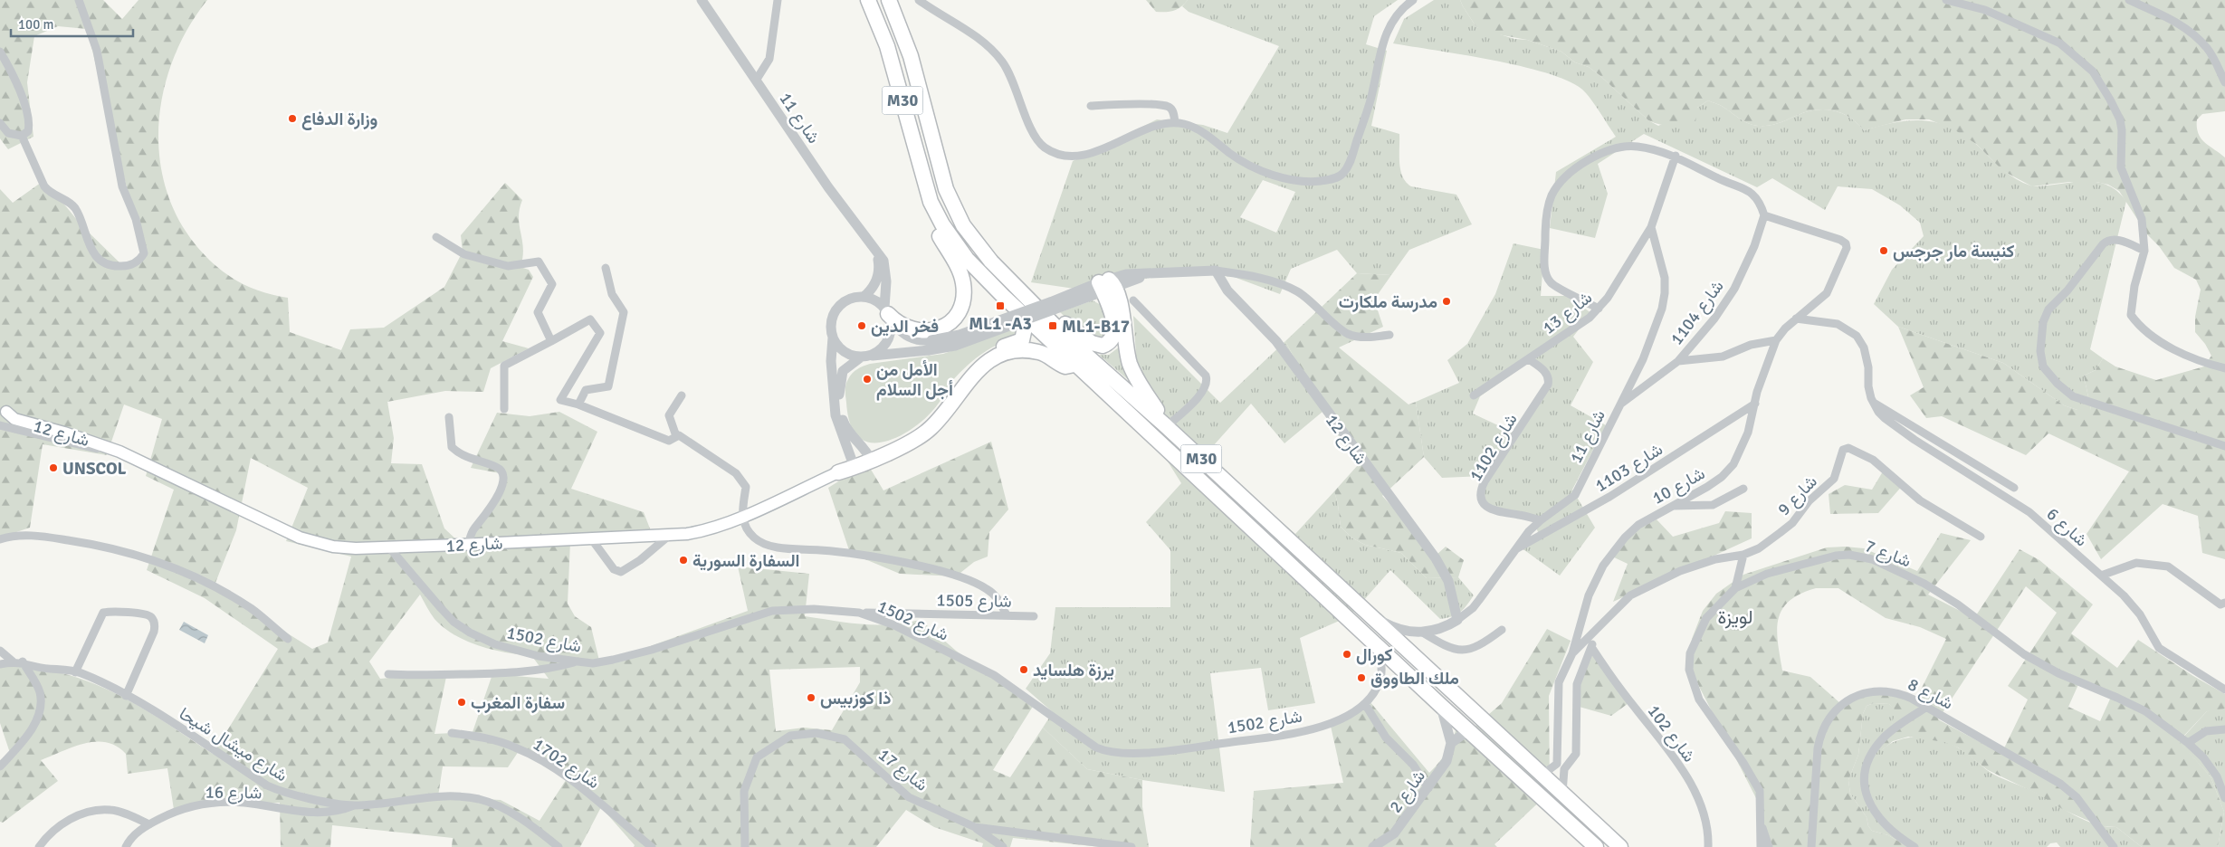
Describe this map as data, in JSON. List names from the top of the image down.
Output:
{
  "streets": {
    "highway": ["M30"],
    "main road": ["شارع 12"],
    "street": [
      "شارع 11",
      "شارع 13",
      "شارع 1104",
      "شارع 1102",
      "شارع 1103",
      "شارع 10",
      "شارع 9",
      "شارع 6",
      "شارع 7",
      "شارع 1505",
      "شارع 1502",
      "شارع 8",
      "شارع 102",
      "شارع ميشال شيحا",
      "شارع 1702",
      "شارع 17",
      "شارع 2",
      "شارع 16"
    ]
  },
  "crossings": [
    ["M30", "شارع 10"],
    ["M30", "شارع 1502"],
    ["شارع 11", "شارع 13"],
    ["شارع 11", "شارع 1104"],
    ["شارع 11", "شارع 12"],
    ["شارع 11", "شارع 1102"],
    ["شارع 11", "شارع 1103"],
    ["شارع 13", "شارع 1102"],
    ["شارع 1104", "شارع 10"],
    ["شارع 12", "شارع 1502"],
    ["شارع 1103", "شارع 10"],
    ["شارع 10", "شارع 9"],
    ["شارع 10", "شارع 6"],
    ["شارع 1505", "شارع 1502"],
    ["شارع ميشال شيحا", "شارع 16"]
  ],
  "districts": ["لويزة"],
  "places": {
    "other": [
      "وزارة الدفاع",
      "كنيسة مار جرجس",
      "مدرسة ملكارت",
      "فخر الدين",
      "الأمل من أجل السلام",
      "UNSCOL",
      "السفارة السورية",
      "كورال",
      "يرزة هلسايد",
      "ملك الطاووق",
      "ذا كوزبيس",
      "سفارة المغرب"
    ],
    "transit": ["ML1 -A3", "ML1-B17"]
  },
  "scale_bar": "100 m"
}
